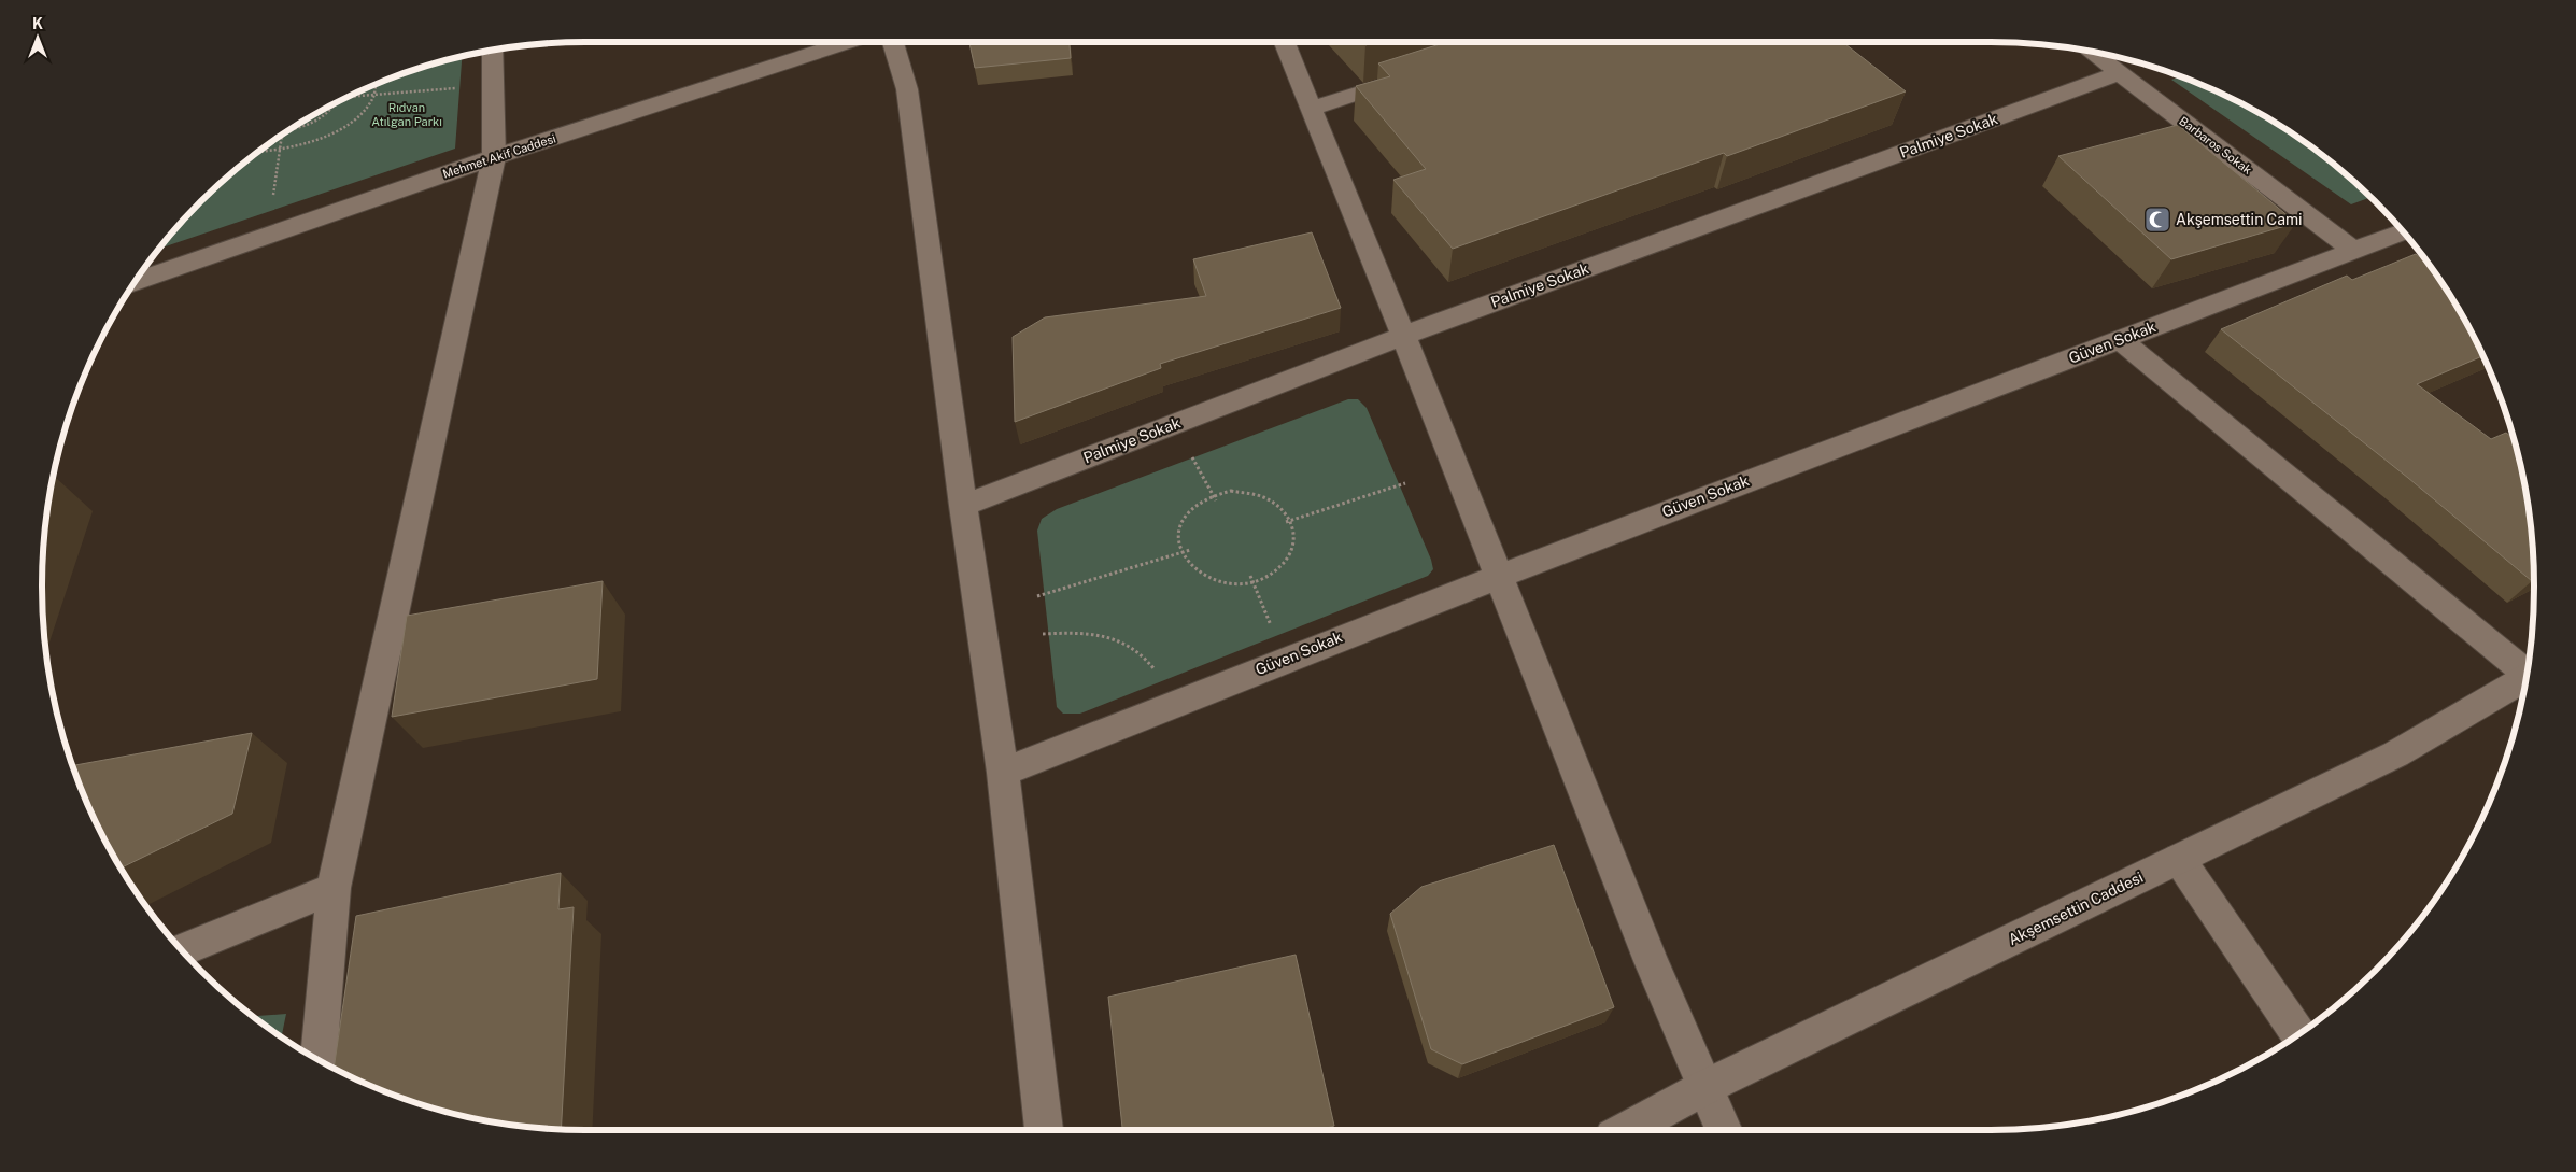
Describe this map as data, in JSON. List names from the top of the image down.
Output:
{
  "streets": {
    "street": [
      "Palmiye Sokak",
      "Barbaros Sokak",
      "Mehmet Akif Caddesi",
      "Güven Sokak",
      "Akşemsettin Caddesi"
    ]
  },
  "crossings": [
    ["Palmiye Sokak", "Barbaros Sokak"],
    ["Barbaros Sokak", "Güven Sokak"]
  ],
  "parks": ["Rıdvan Atılgan Parkı"],
  "places": {
    "mosque": ["Akşemsettin Cami"]
  },
  "north": "top"
}
